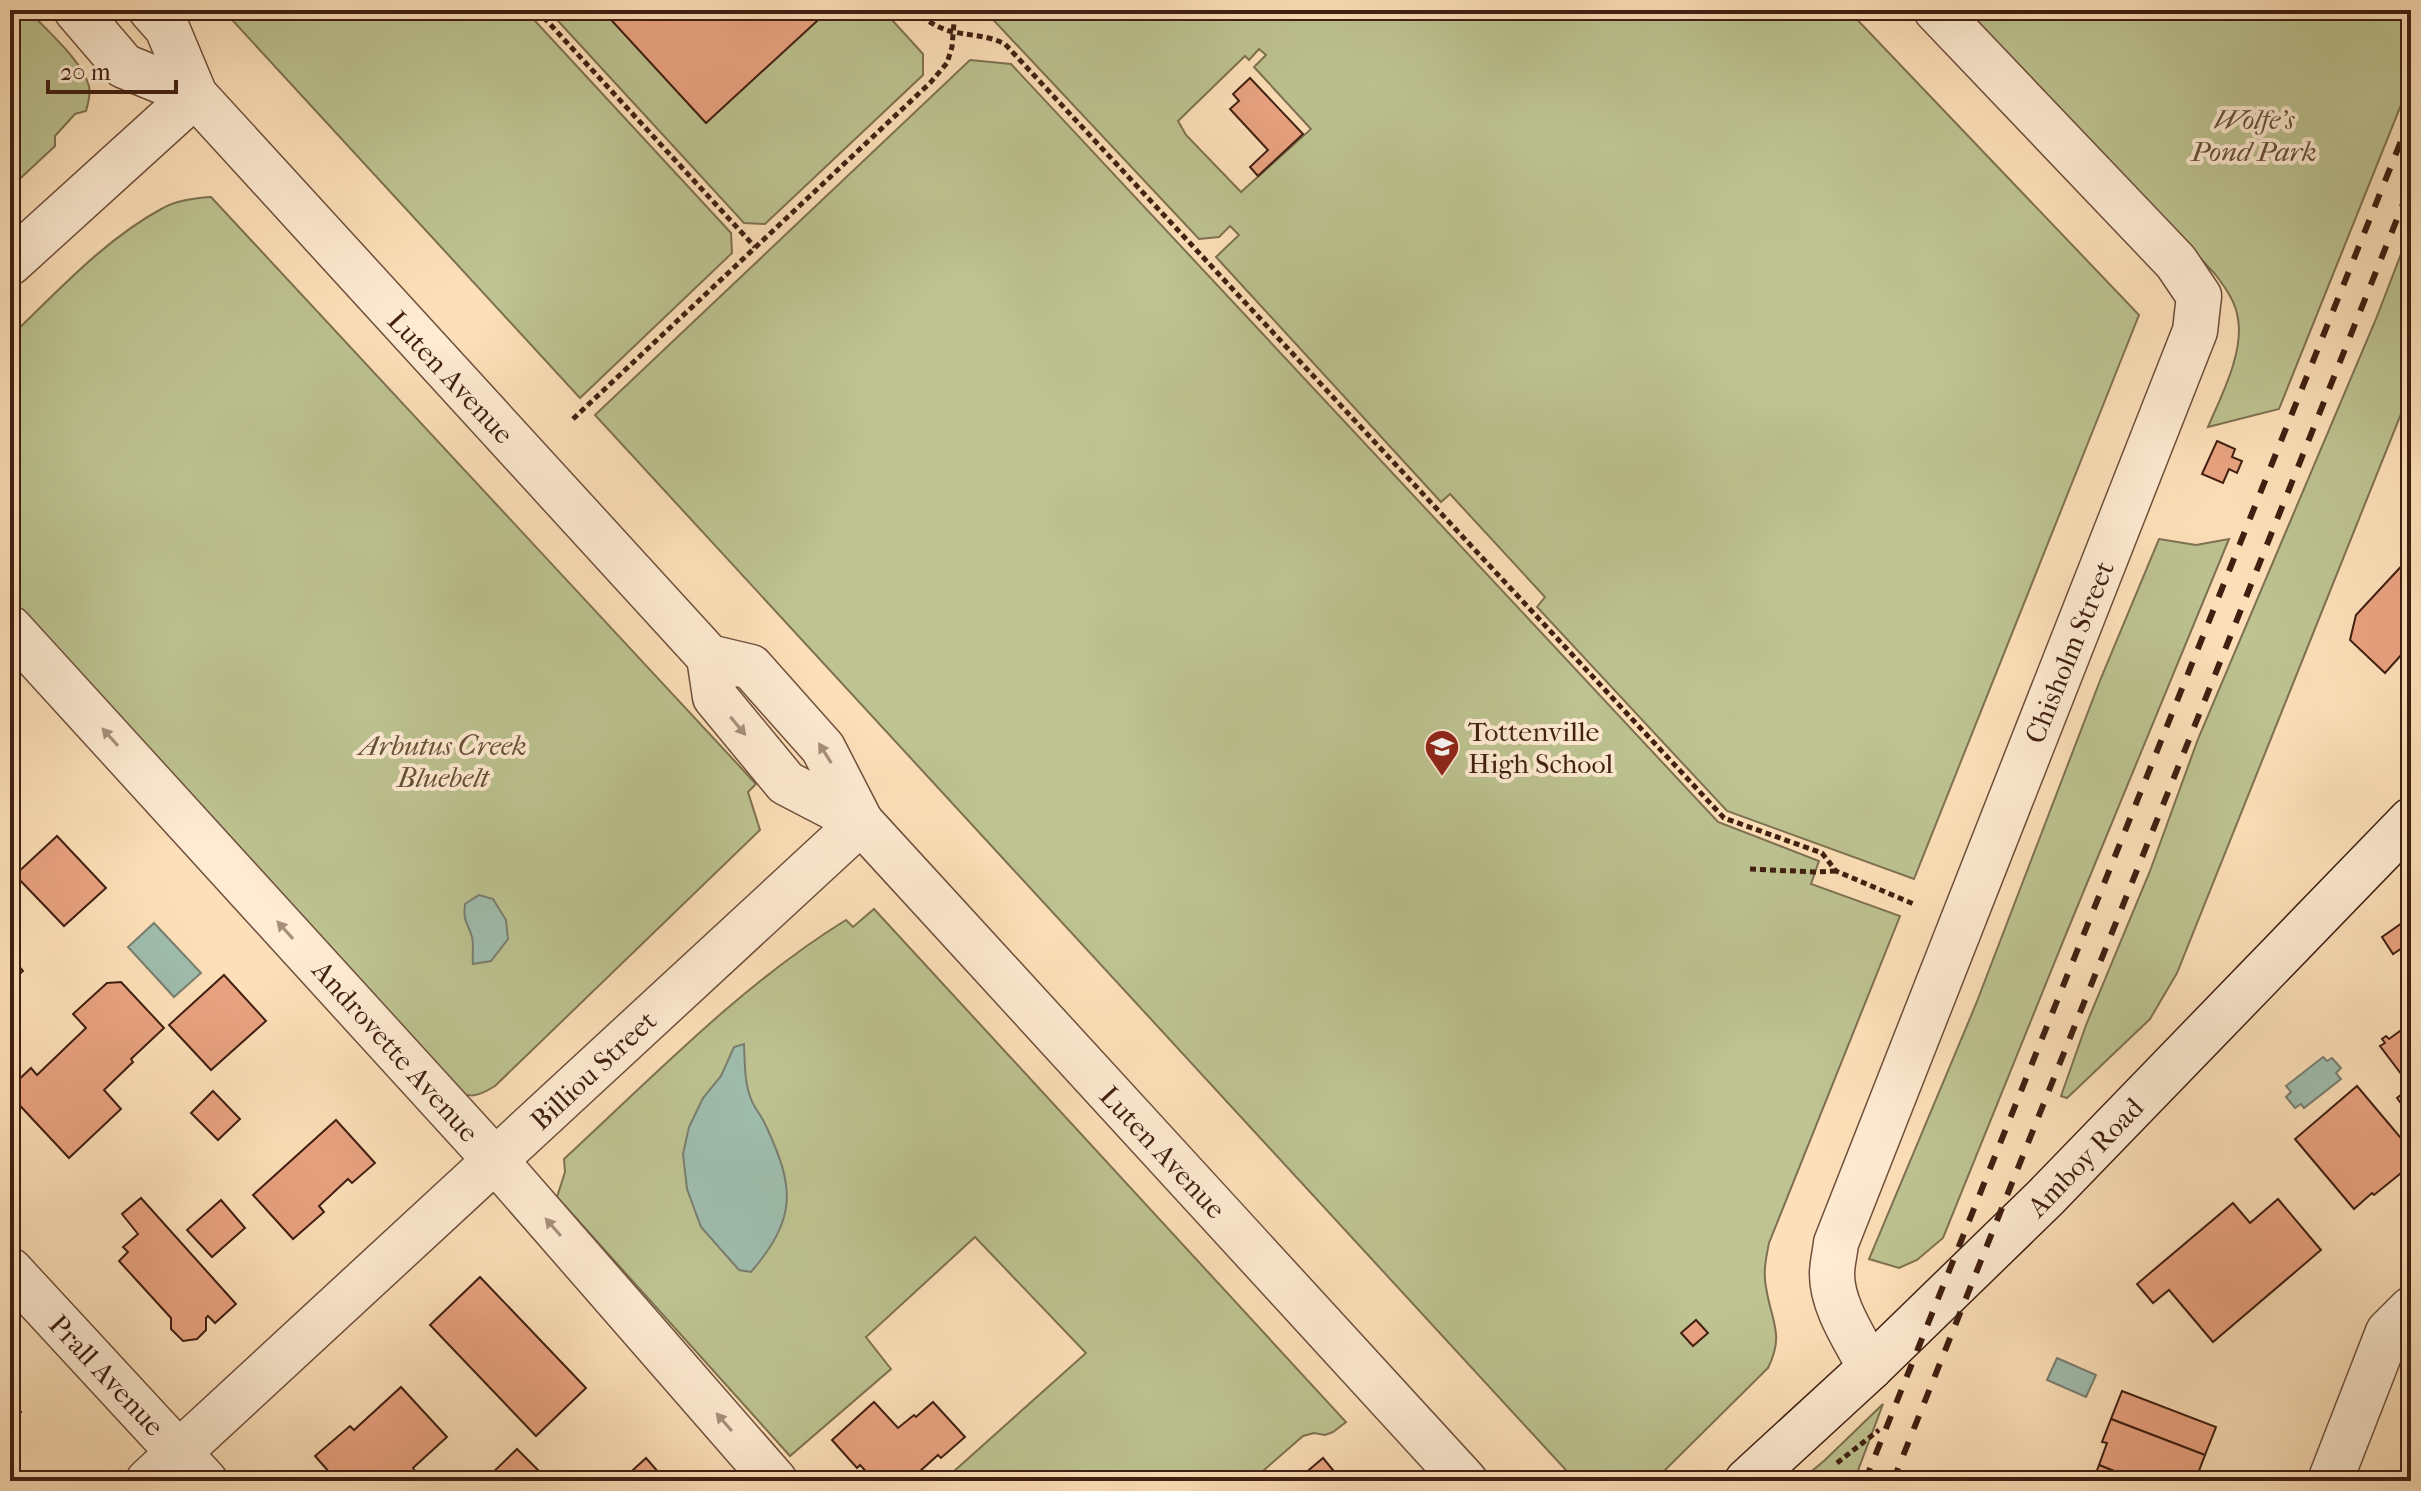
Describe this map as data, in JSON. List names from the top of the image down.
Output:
{
  "streets": {
    "street": [
      "Luten Avenue",
      "Chisholm Street",
      "Androvette Avenue",
      "Billiou Street",
      "Amboy Road",
      "Prall Avenue"
    ]
  },
  "crossings": [
    ["Luten Avenue", "Billiou Street"],
    ["Chisholm Street", "Amboy Road"],
    ["Androvette Avenue", "Billiou Street"],
    ["Billiou Street", "Prall Avenue"]
  ],
  "one_way": ["Androvette Avenue"],
  "parks": ["Wolfe's Pond Park", "Arbutus Creek Bluebelt"],
  "places": {
    "school or university": ["Tottenville High School"]
  },
  "scale_bar": "20 m"
}
